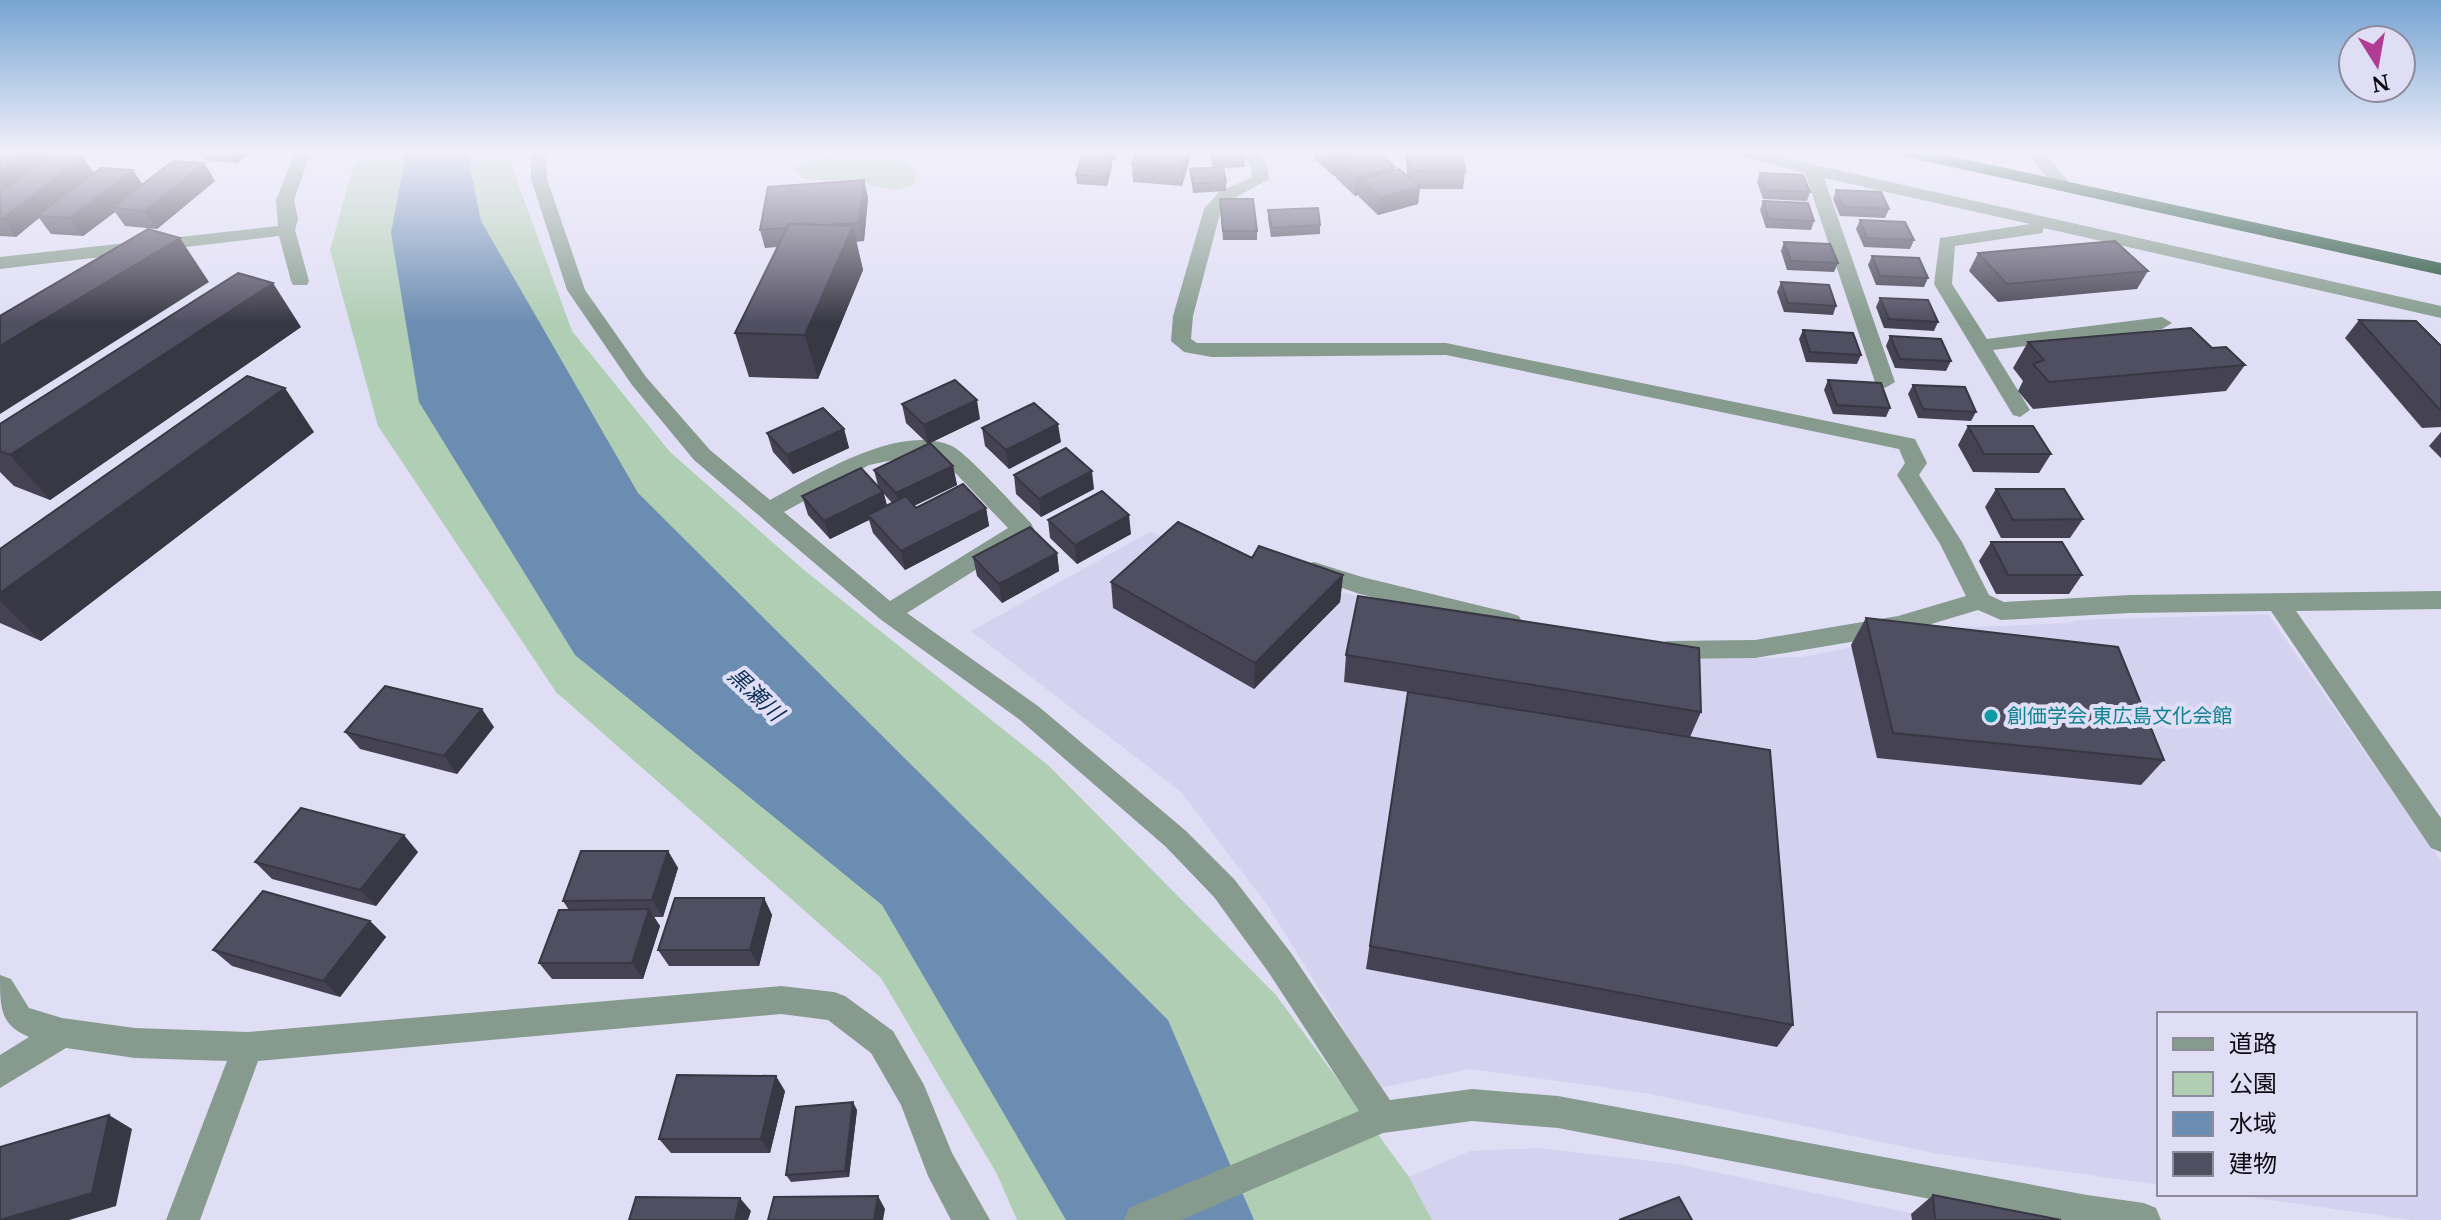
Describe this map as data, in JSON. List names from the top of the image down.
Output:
{
  "water": ["黒瀬川"],
  "places": ["創価学会 東広島文化会館"],
  "legend": [
    "道路",
    "公園",
    "水域",
    "建物"
  ],
  "north": "bottom"
}
